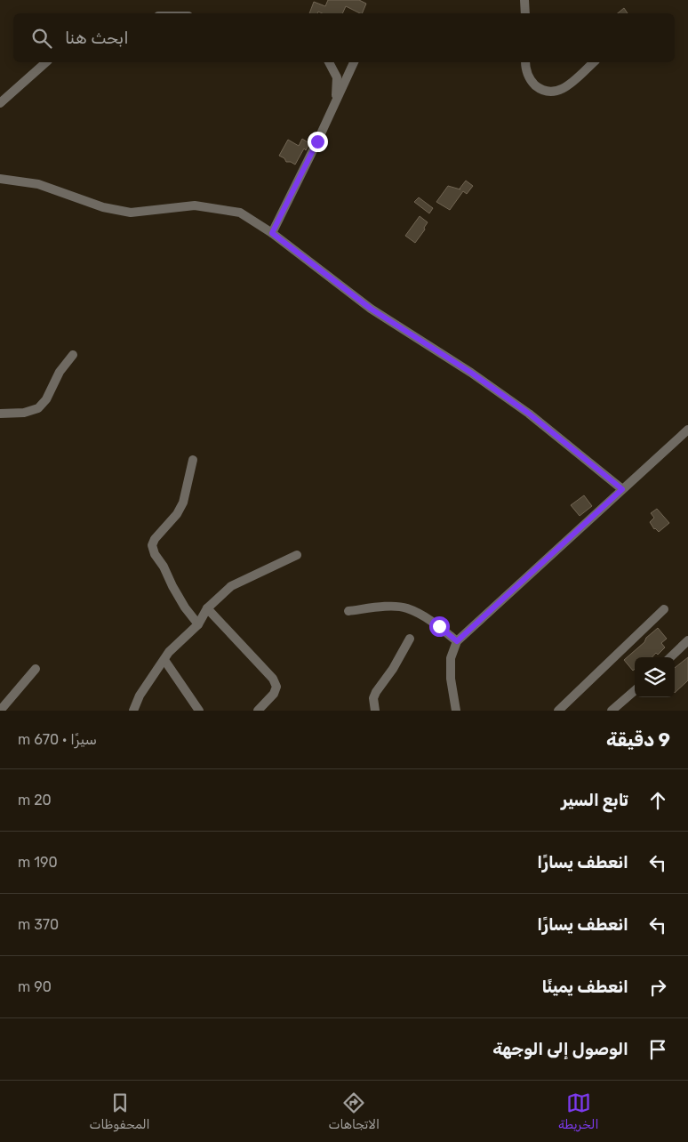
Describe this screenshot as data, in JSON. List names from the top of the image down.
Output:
{
  "page": {
    "search": "ابحث هنا",
    "heading": ["9 دقيقة", "سيرًا · 670 m"],
    "list": [
      ["تابع السير", "20 m"],
      ["انعطف يسارًا", "190 m"],
      ["انعطف يسارًا", "370 m"],
      ["انعطف يمينًا", "90 m"],
      "الوصول إلى الوجهة"
    ],
    "nav": ["الخريطة", "الاتجاهات", "المحفوظات"]
  }
}
